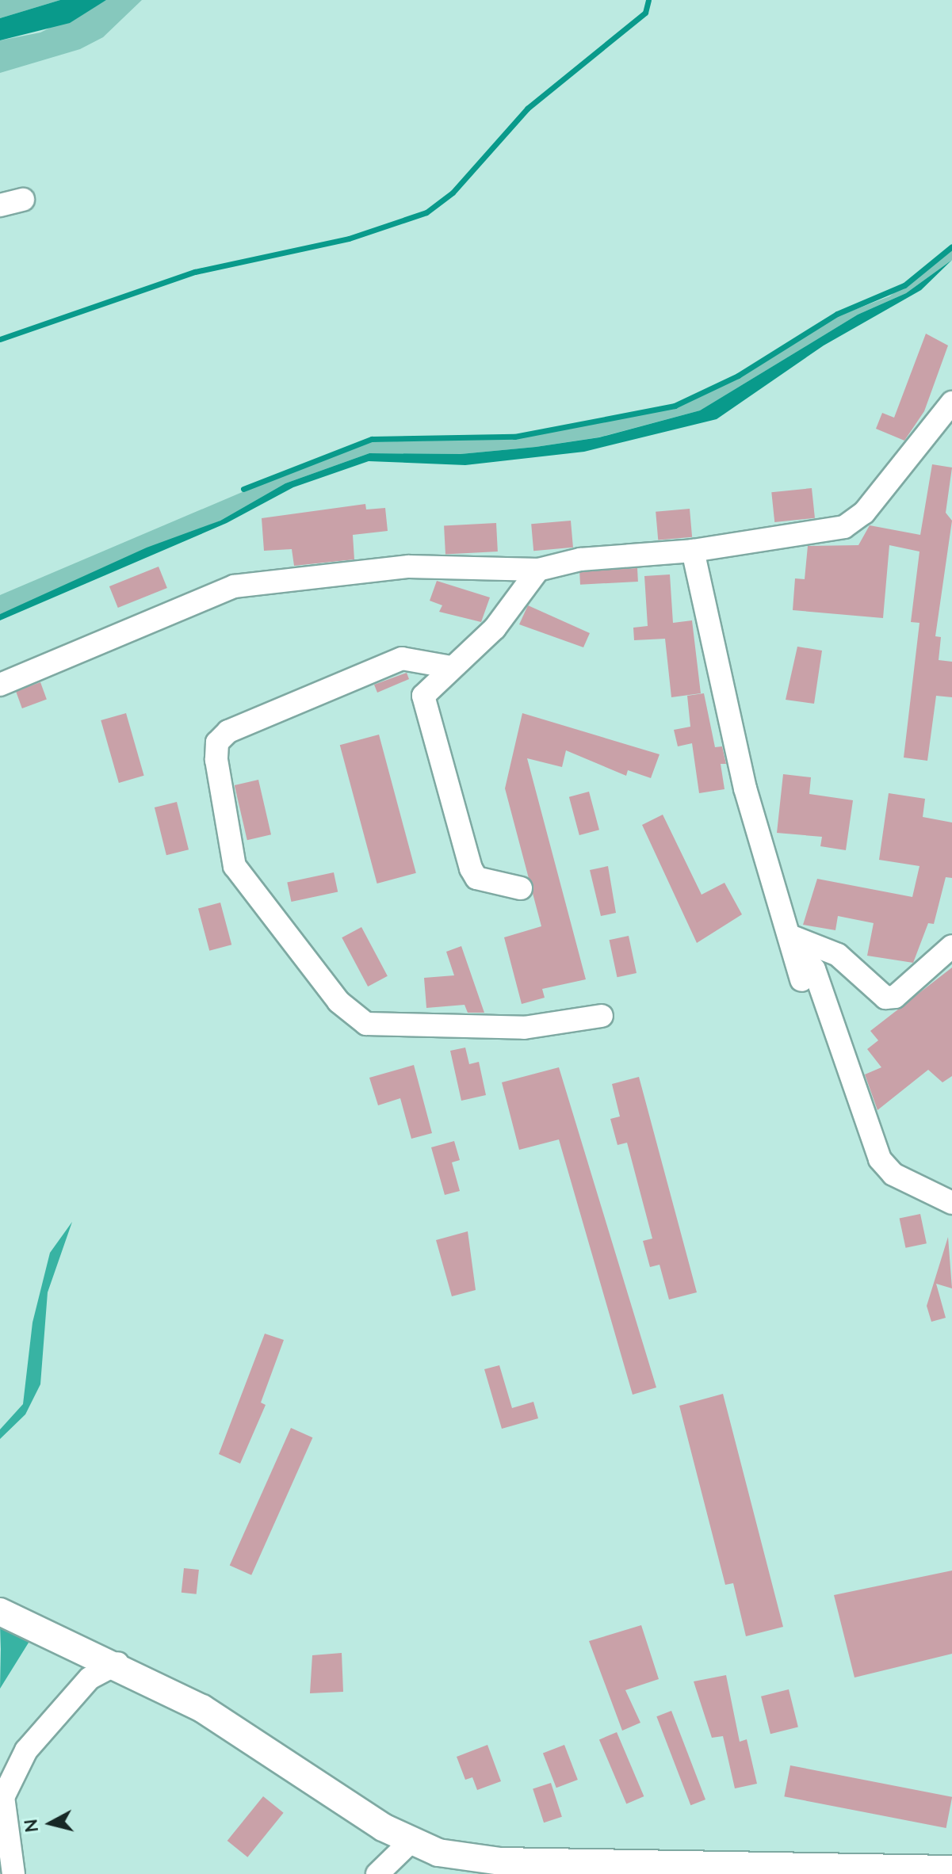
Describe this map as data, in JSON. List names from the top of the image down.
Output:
{
  "north": "left"
}
